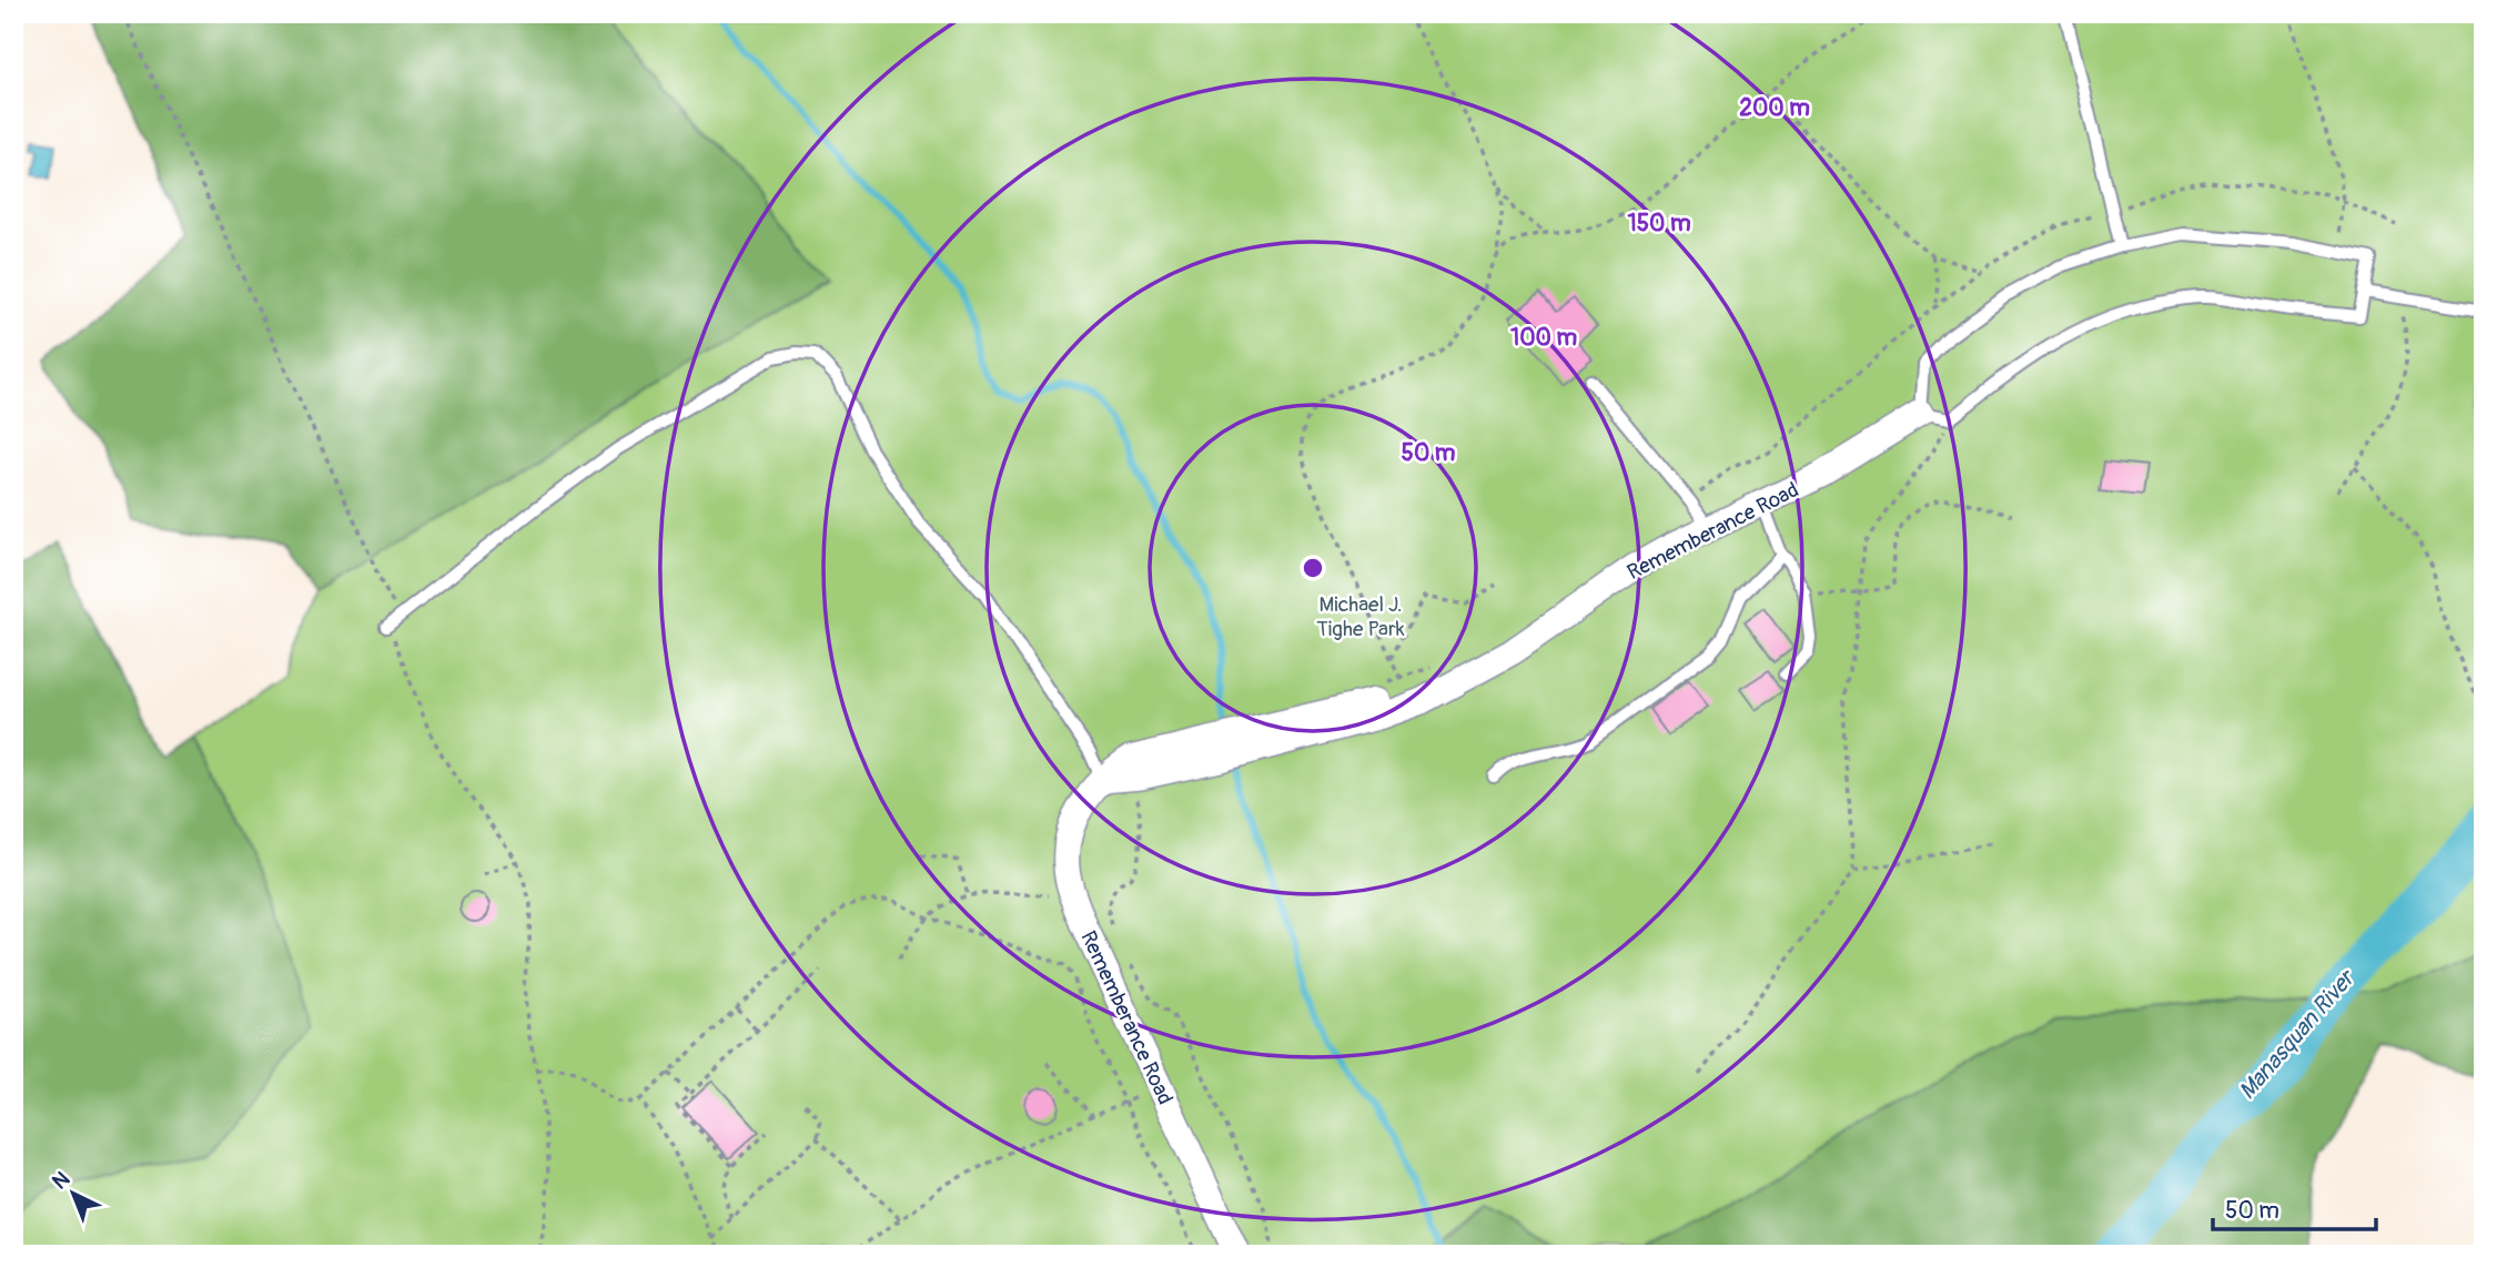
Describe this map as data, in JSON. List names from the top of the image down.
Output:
{
  "streets": {
    "street": ["Rememberance Road"]
  },
  "water": ["Manasquan River"],
  "parks": ["Michael J. Tighe Park"],
  "scale_bar": "50 m",
  "north": "top left",
  "rings": [
    "200 m",
    "150 m",
    "100 m",
    "50 m"
  ]
}
